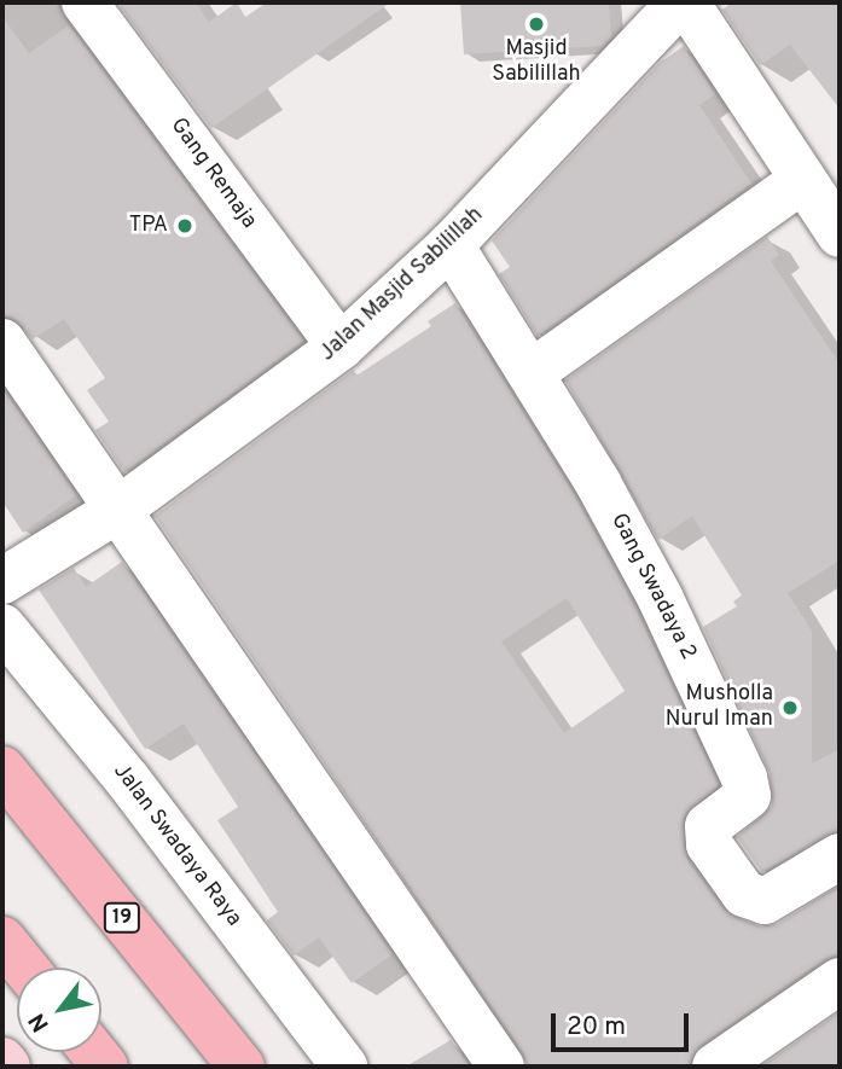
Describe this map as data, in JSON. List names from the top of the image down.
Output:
{
  "streets": {
    "highway": ["19"],
    "street": [
      "Gang Remaja",
      "Jalan Masjid Sabilillah",
      "Gang Swadaya 2",
      "Jalan Swadaya Raya"
    ]
  },
  "crossings": [
    ["Gang Remaja", "Jalan Masjid Sabilillah"],
    ["Jalan Masjid Sabilillah", "Gang Swadaya 2"]
  ],
  "places": ["Masjid Sabilillah", "TPA", "Musholla Nurul Iman"],
  "scale_bar": "20 m",
  "north": "bottom left"
}
